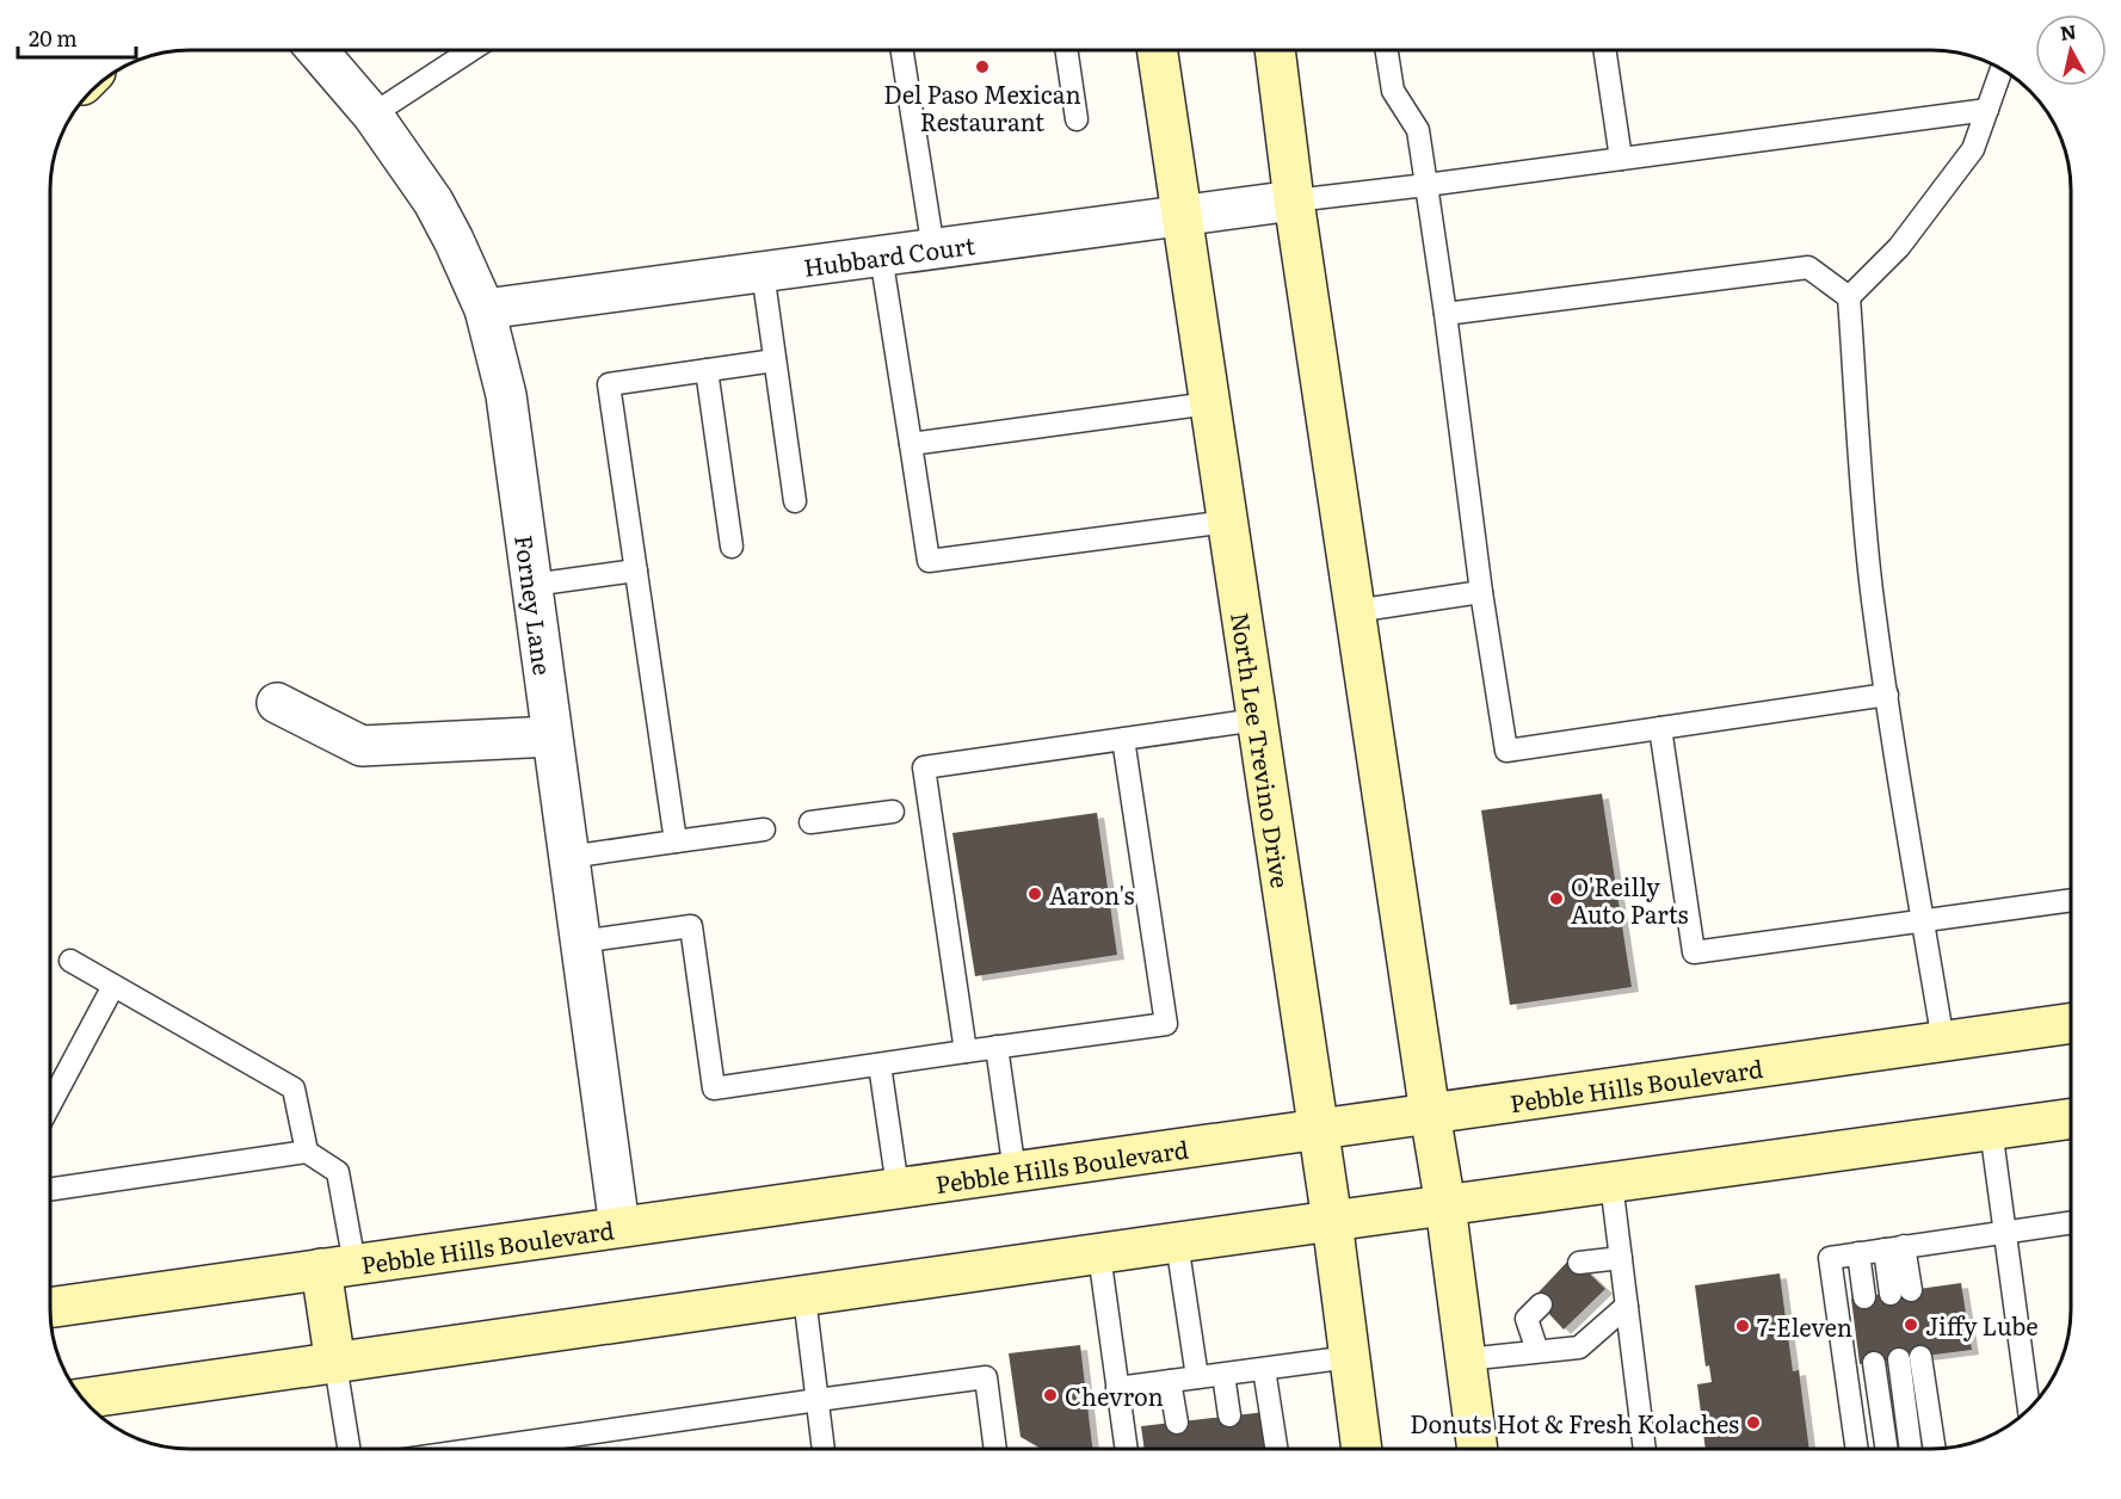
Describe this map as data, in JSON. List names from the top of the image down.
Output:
{
  "streets": {
    "main road": ["North Lee Trevino Drive", "Pebble Hills Boulevard"],
    "street": ["Hubbard Court", "Forney Lane"]
  },
  "crossings": [
    ["Hubbard Court", "Forney Lane"],
    ["Hubbard Court", "North Lee Trevino Drive"],
    ["Forney Lane", "Pebble Hills Boulevard"],
    ["North Lee Trevino Drive", "Pebble Hills Boulevard"]
  ],
  "places": [
    "Del Paso Mexican Restaurant",
    "Aaron's",
    "O'Reilly Auto Parts",
    "Jiffy Lube",
    "7-Eleven",
    "Chevron",
    "Donuts Hot & Fresh Kolaches"
  ],
  "scale_bar": "20 m",
  "north": "top"
}
